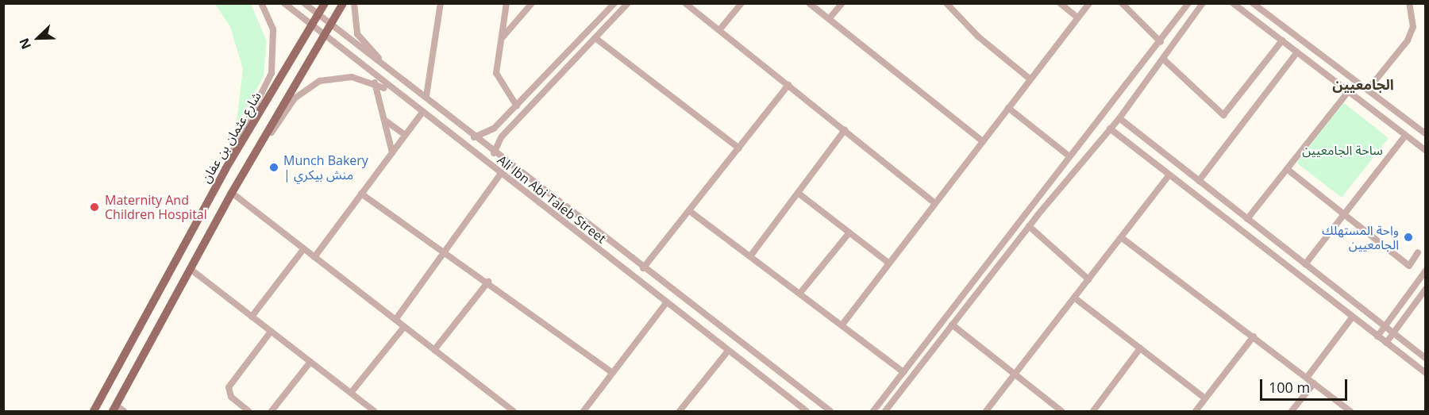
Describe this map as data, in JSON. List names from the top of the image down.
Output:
{
  "streets": {
    "main road": ["شارع عثمان بن عفان"],
    "street": ["Ali Ibn Abi Taleb Street"]
  },
  "crossings": [
    ["شارع عثمان بن عفان", "Ali Ibn Abi Taleb Street"]
  ],
  "districts": ["الجامعيين"],
  "parks": ["ساحة الجامعيين"],
  "places": ["Munch Bakery | منش بيكري", "Maternity And Children Hospital", "واحة المستهلك الجامعيين"],
  "scale_bar": "100 m",
  "north": "bottom left"
}
